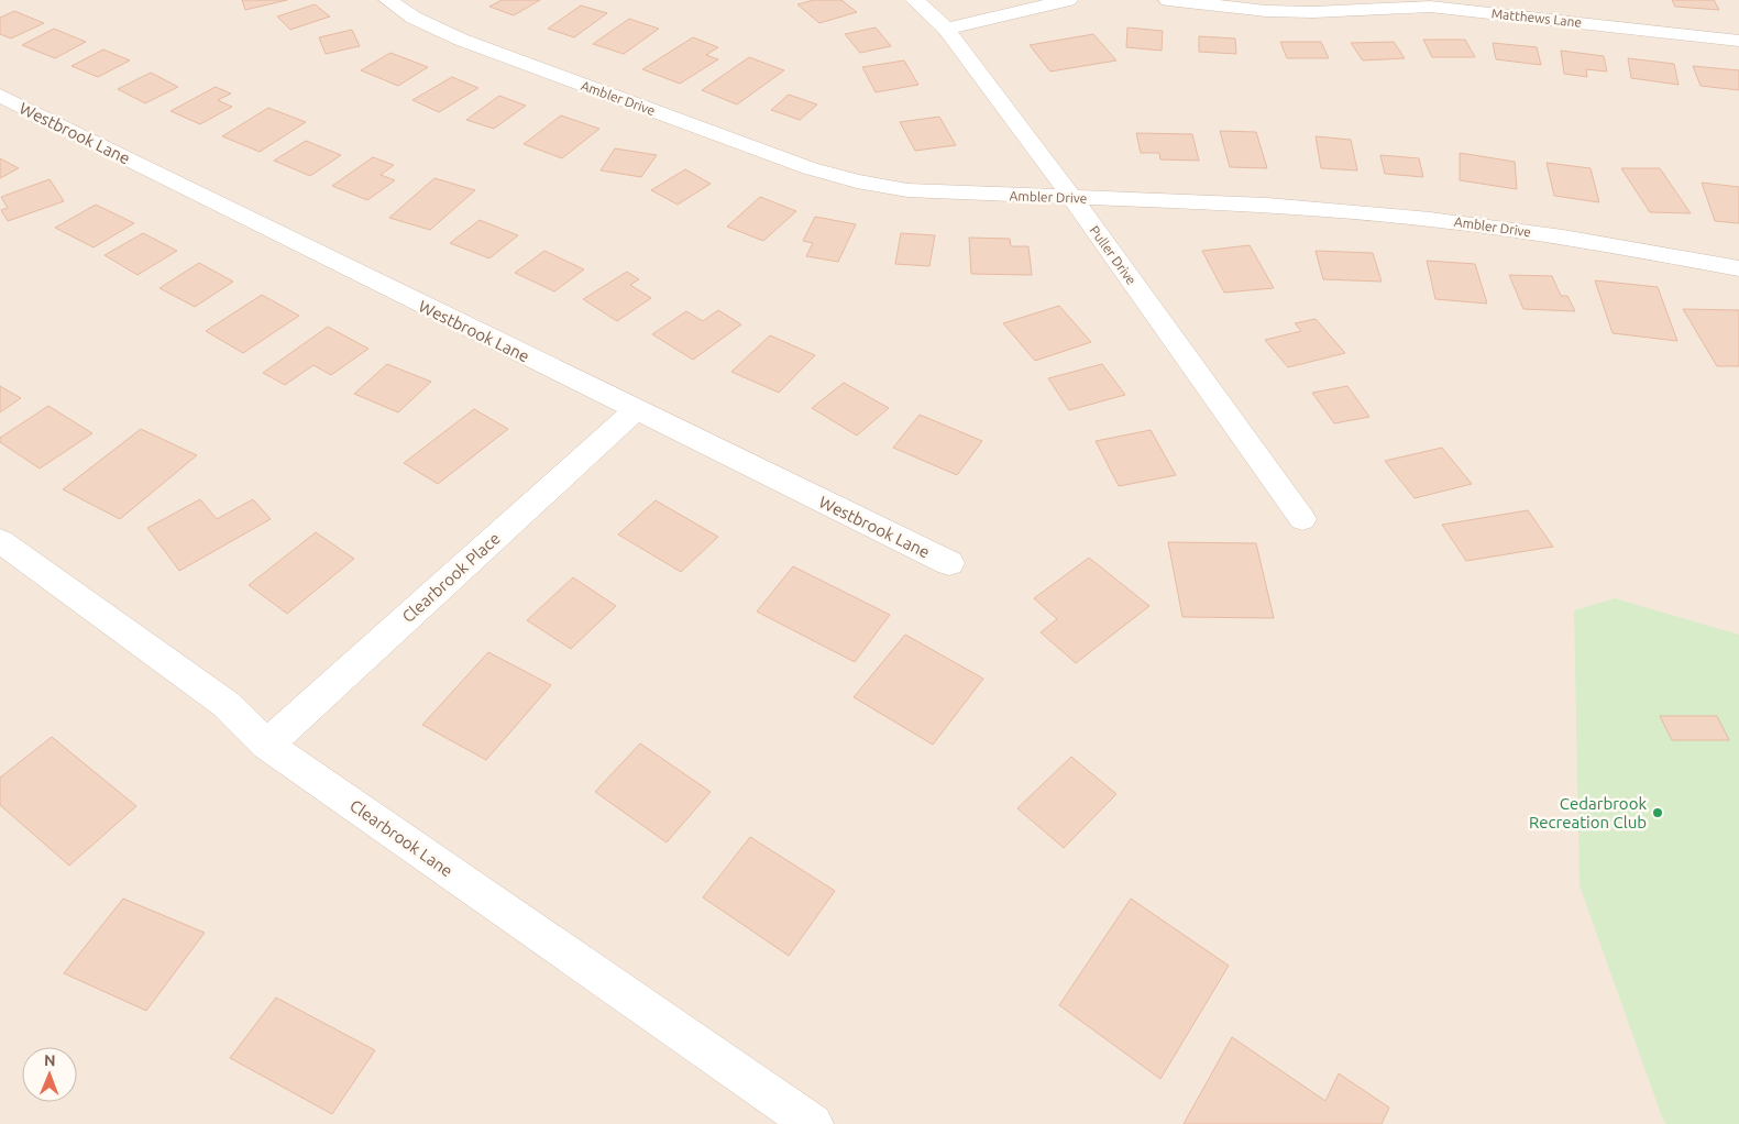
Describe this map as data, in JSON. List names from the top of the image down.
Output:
{
  "streets": {
    "street": [
      "Matthews Lane",
      "Ambler Drive",
      "Westbrook Lane",
      "Puller Drive",
      "Clearbrook Place",
      "Clearbrook Lane"
    ]
  },
  "crossings": [
    ["Ambler Drive", "Puller Drive"],
    ["Westbrook Lane", "Clearbrook Place"],
    ["Clearbrook Place", "Clearbrook Lane"]
  ],
  "places": ["Cedarbrook Recreation Club"],
  "north": "top"
}
